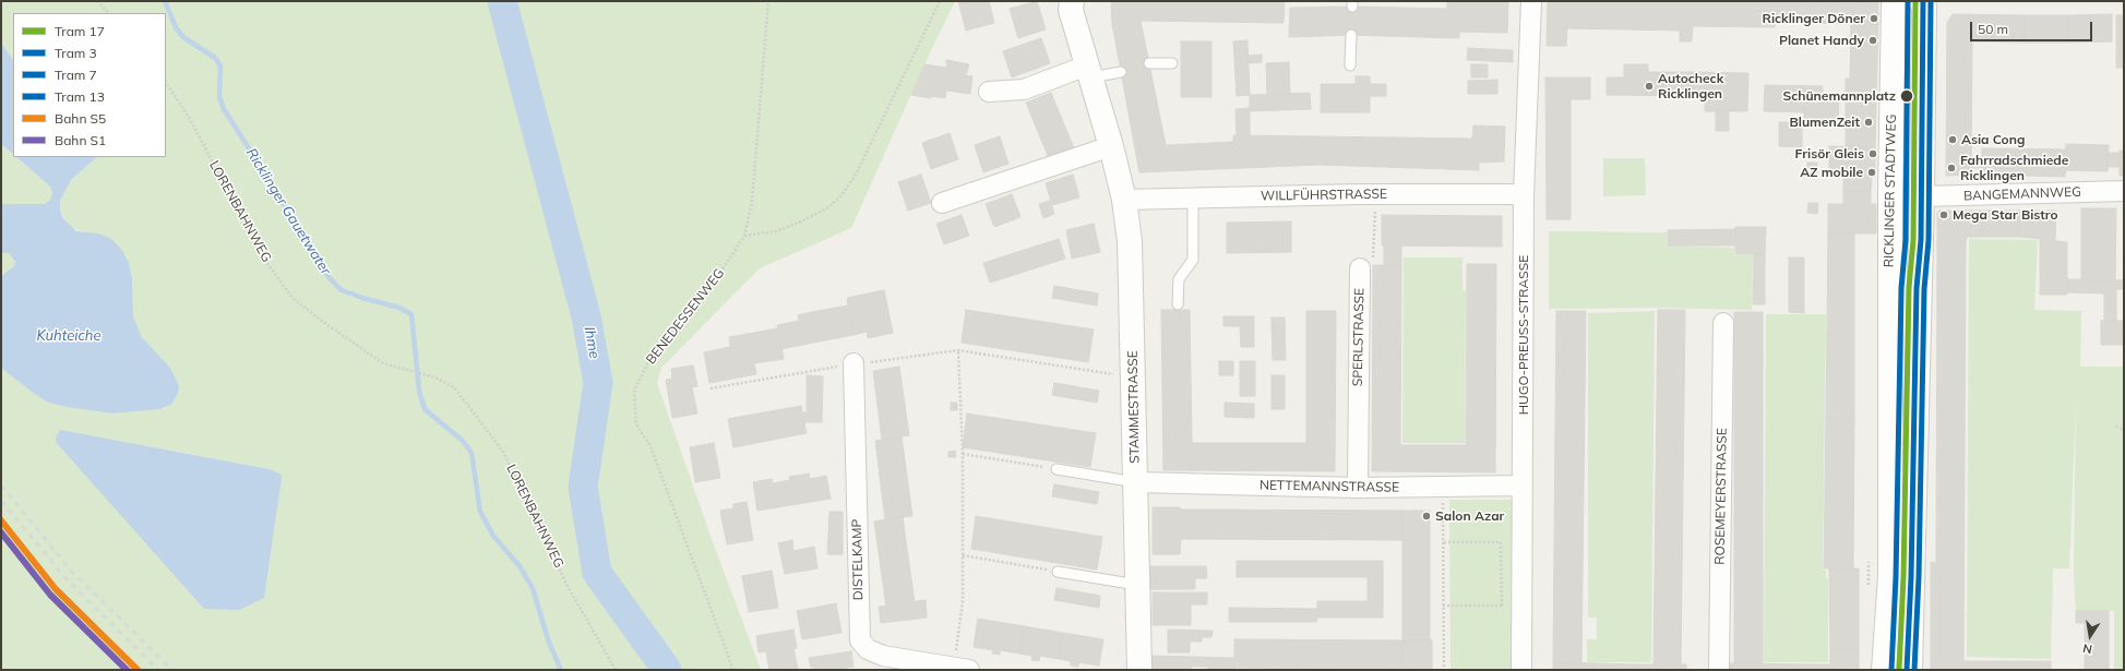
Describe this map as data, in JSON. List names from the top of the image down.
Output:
{
  "streets": {
    "street": [
      "RICKLINGER STADTWEG",
      "BANGEMANNWEG",
      "WILLFÜHRSTRASSE",
      "HUGO-PREUSS-STRASSE",
      "SPERLSTRASSE",
      "STAMMESTRASSE",
      "NETTEMANNSTRASSE",
      "ROSEMEYERSTRASSE",
      "DISTELKAMP"
    ],
    "path": ["LORENBAHNWEG", "BENEDESSENWEG"]
  },
  "crossings": [
    ["WILLFÜHRSTRASSE", "HUGO-PREUSS-STRASSE"],
    ["WILLFÜHRSTRASSE", "STAMMESTRASSE"],
    ["HUGO-PREUSS-STRASSE", "NETTEMANNSTRASSE"],
    ["SPERLSTRASSE", "NETTEMANNSTRASSE"],
    ["STAMMESTRASSE", "NETTEMANNSTRASSE"]
  ],
  "water": ["Ricklinger Gauetwater", "Kuhteiche", "Ihme"],
  "places": [
    "Ricklinger Döner",
    "Planet Handy",
    "Autocheck Ricklingen",
    "Schünemannplatz",
    "BlumenZeit",
    "Asia Cong",
    "Frisör Gleis",
    "Fahrradschmiede Ricklingen",
    "AZ mobile",
    "Mega Star Bistro",
    "Salon Azar"
  ],
  "lines": [
    "tram line 17",
    "tram line 3",
    "tram line 7",
    "tram line 13",
    "rail line S5",
    "rail line S1"
  ],
  "legend": [
    "Tram 17",
    "Tram 3",
    "Tram 7",
    "Tram 13",
    "Bahn S5",
    "Bahn S1"
  ],
  "scale_bar": "50 m",
  "north": "bottom"
}
